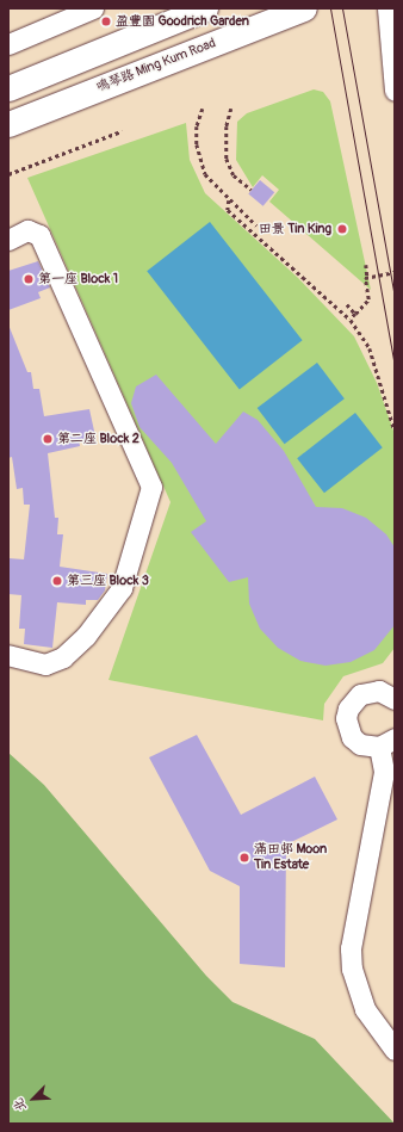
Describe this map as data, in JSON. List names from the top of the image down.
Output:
{
  "streets": {
    "main road": ["鳴琴路 Ming Kum Road"]
  },
  "places": [
    "盈豐園 Goodrich Garden",
    "田景 Tin King",
    "第一座 Block 1",
    "第二座 Block 2",
    "第三座 Block 3",
    "滿田邨 Moon Tin Estate"
  ],
  "north": "bottom left"
}
